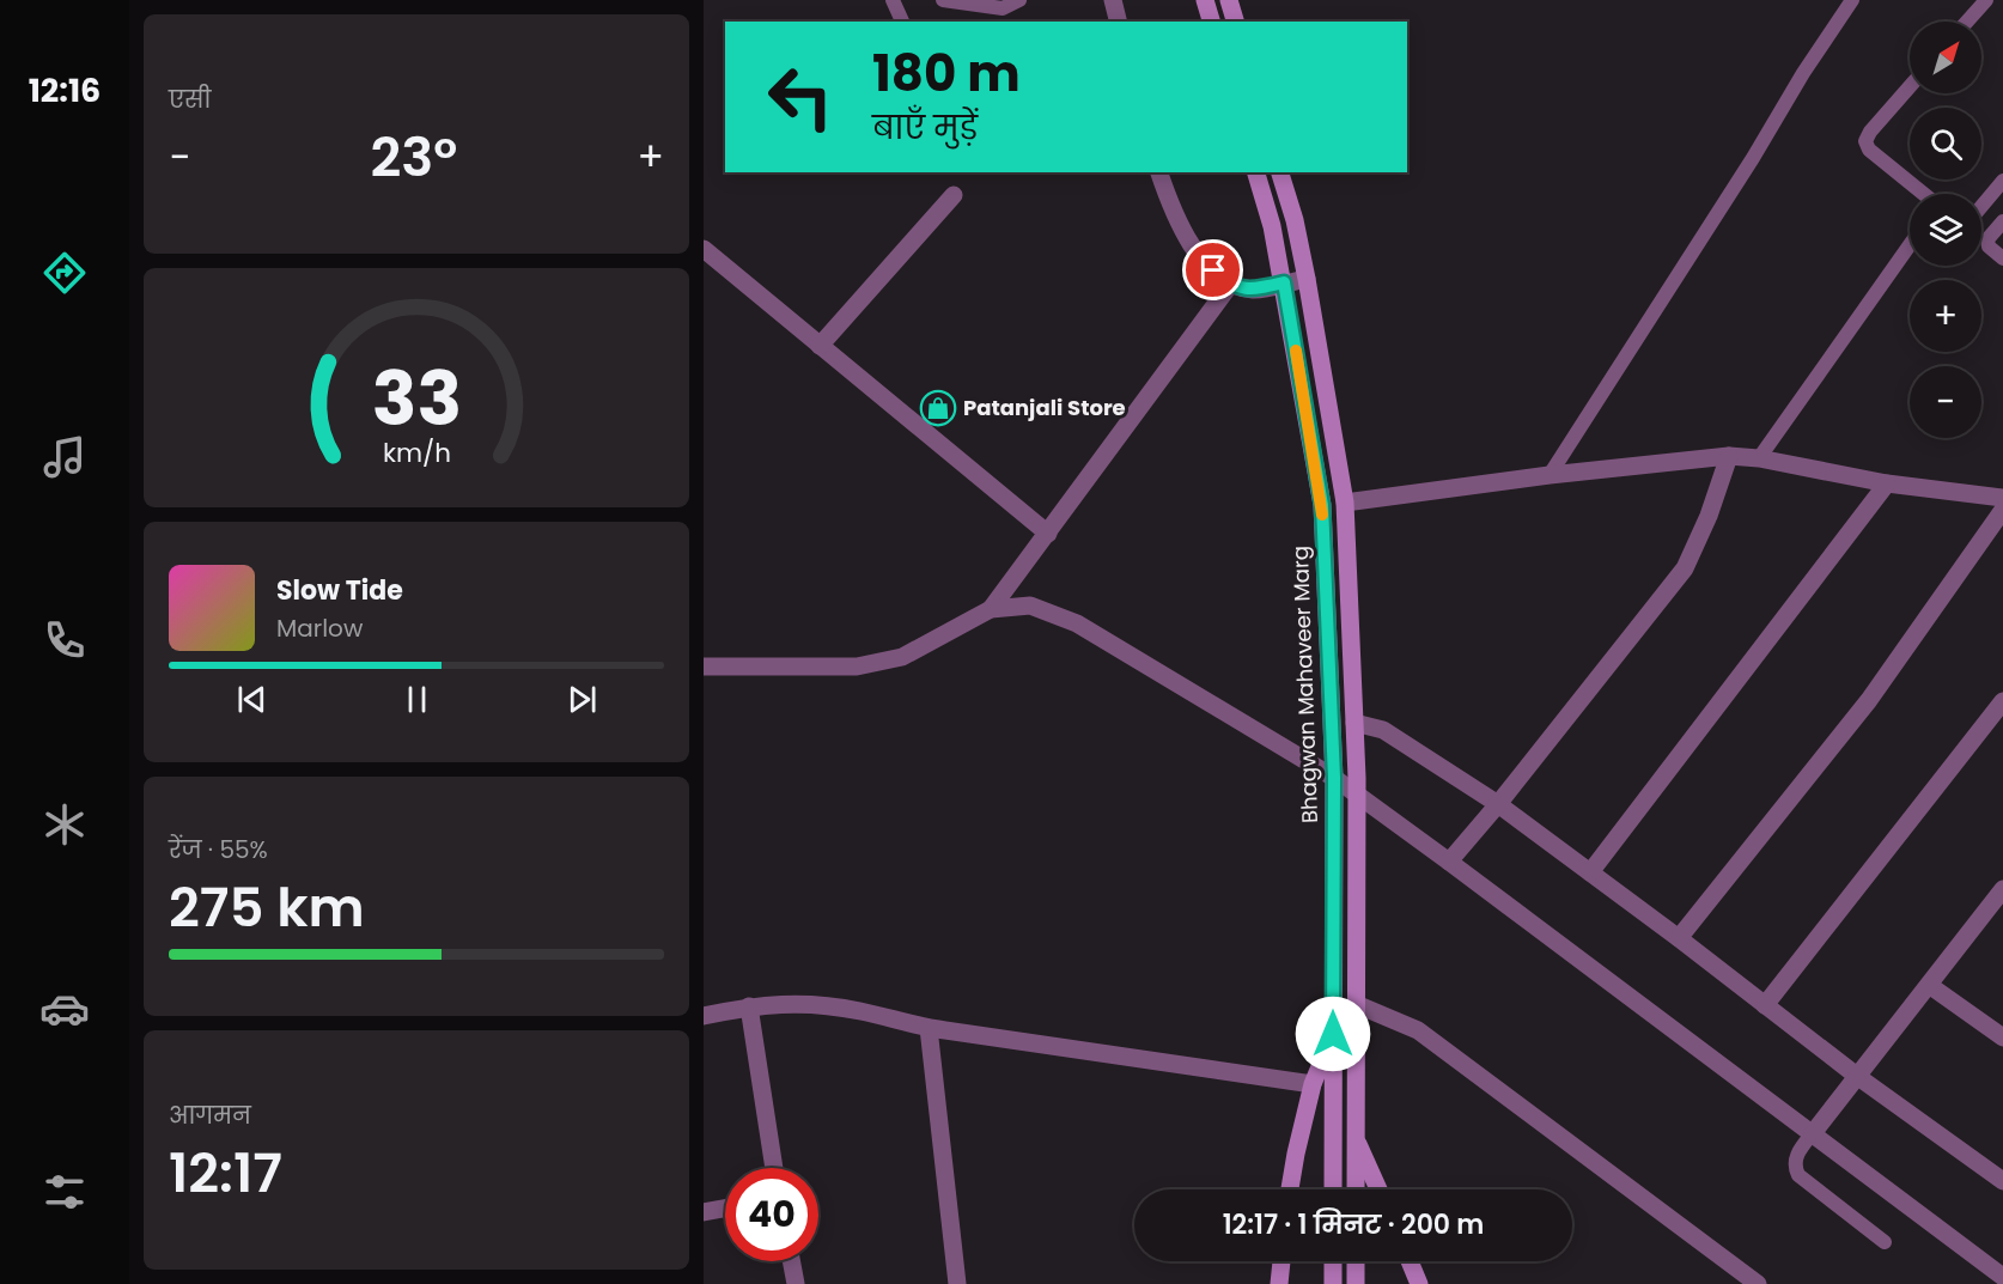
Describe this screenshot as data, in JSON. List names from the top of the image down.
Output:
{
  "streets": {
    "street": ["Bhagwan Mahaveer Marg"]
  },
  "places": {
    "shop": ["Patanjali Store"]
  },
  "north": "top right",
  "page": {
    "tabs": "12:16",
    "tile": [
      "एसी",
      ["रेंज · 55%", "275 km"],
      ["आगमन", "12:17"]
    ],
    "map_buttons": ["+", "−"],
    "turn": ["180 m", "बाएँ मुड़ें"],
    "heat": ["−", "23°", "+"],
    "song": ["Slow Tide", "Marlow"],
    "limit": "40",
    "trip": "12:17 · 1 मिनट · 200 m",
    "gauge": ["33", "km/h"]
  }
}
